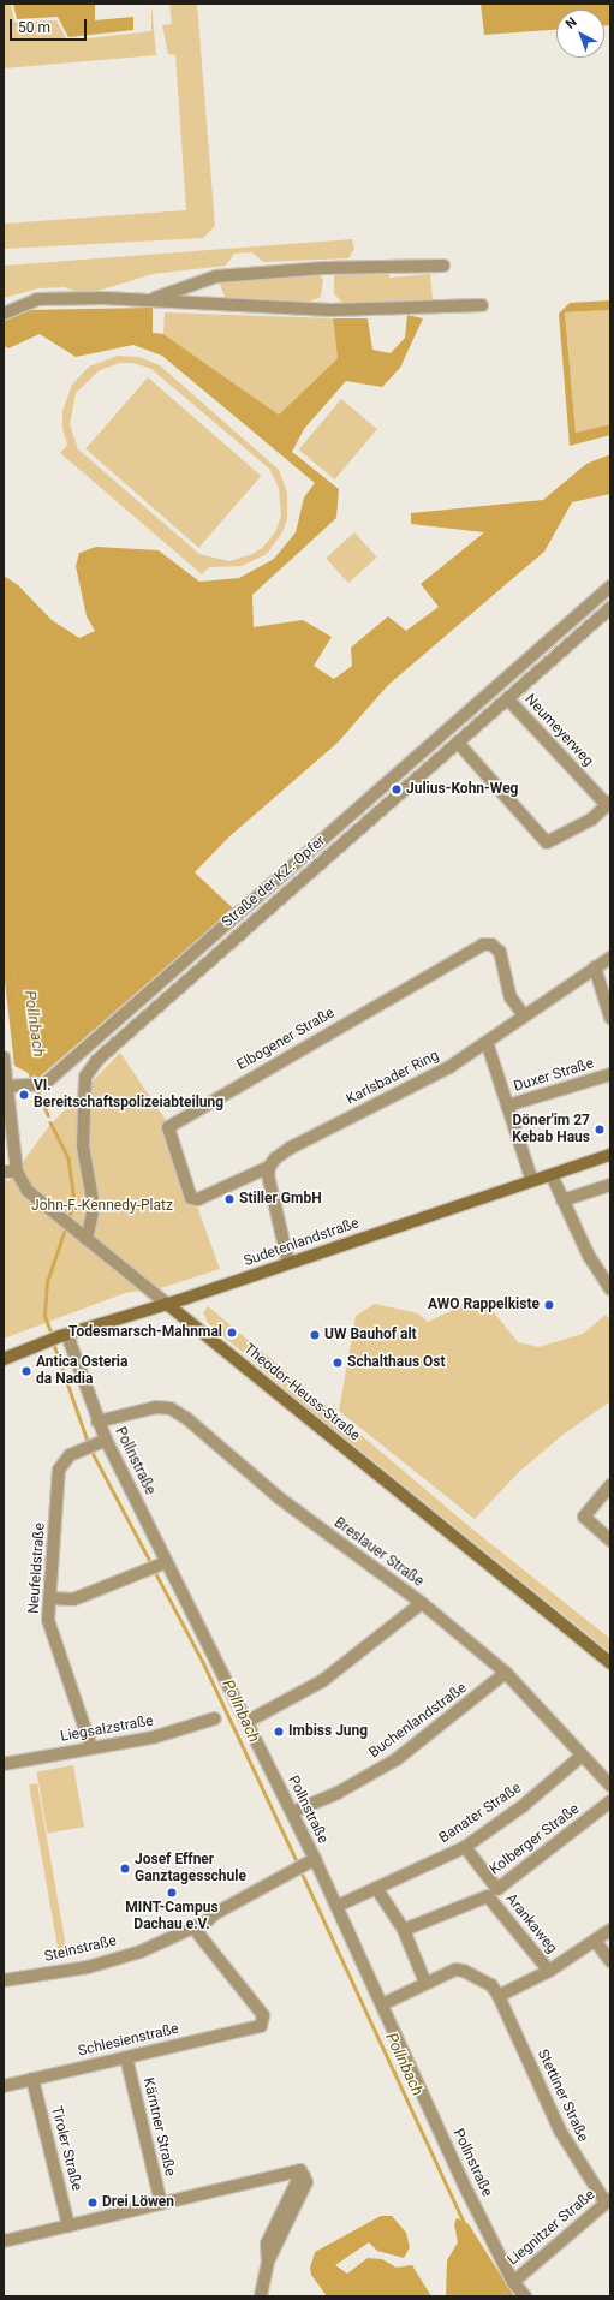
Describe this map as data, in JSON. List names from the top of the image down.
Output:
{
  "streets": {
    "street": [
      "Neumeyerweg",
      "Straße der KZ.-Opfer",
      "Elbogener Straße",
      "Duxer Straße",
      "Karlsbader Ring",
      "Sudetenlandstraße",
      "Theodor-Heuss-Straße",
      "Pollnstraße",
      "Breslauer Straße",
      "Neufeldstraße",
      "Buchenlandstraße",
      "Liegsalzstraße",
      "Banater Straße",
      "Kolberger Straße",
      "Arankaweg",
      "Steinstraße",
      "Schlesienstraße",
      "Stettiner Straße",
      "Kärntner Straße",
      "Tiroler Straße",
      "Liegnitzer Straße"
    ]
  },
  "crossings": [
    ["Neumeyerweg", "Straße der KZ.-Opfer"],
    ["Straße der KZ.-Opfer", "Theodor-Heuss-Straße"],
    ["Elbogener Straße", "Karlsbader Ring"],
    ["Sudetenlandstraße", "Theodor-Heuss-Straße"],
    ["Sudetenlandstraße", "Pollnstraße"],
    ["Pollnstraße", "Breslauer Straße"],
    ["Pollnstraße", "Neufeldstraße"],
    ["Pollnstraße", "Buchenlandstraße"],
    ["Pollnstraße", "Banater Straße"],
    ["Pollnstraße", "Steinstraße"],
    ["Pollnstraße", "Liegnitzer Straße"],
    ["Breslauer Straße", "Buchenlandstraße"],
    ["Breslauer Straße", "Banater Straße"],
    ["Neufeldstraße", "Liegsalzstraße"],
    ["Banater Straße", "Kolberger Straße"],
    ["Kolberger Straße", "Arankaweg"],
    ["Steinstraße", "Schlesienstraße"],
    ["Schlesienstraße", "Kärntner Straße"],
    ["Schlesienstraße", "Tiroler Straße"],
    ["Stettiner Straße", "Liegnitzer Straße"]
  ],
  "water": ["Pollnbach"],
  "parks": ["John-F.-Kennedy-Platz"],
  "places": [
    "Julius-Kohn-Weg",
    "VI. Bereitschaftspolizeiabteilung",
    "Döner'im 27 Kebab Haus",
    "Stiller GmbH",
    "AWO Rappelkiste",
    "Todesmarsch-Mahnmal",
    "UW Bauhof alt",
    "Schalthaus Ost",
    "Antica Osteria da Nadia",
    "Imbiss Jung",
    "Josef Effner Ganztagesschule",
    "MINT-Campus Dachau e.V.",
    "Drei Löwen"
  ],
  "scale_bar": "50 m",
  "north": "top left"
}
